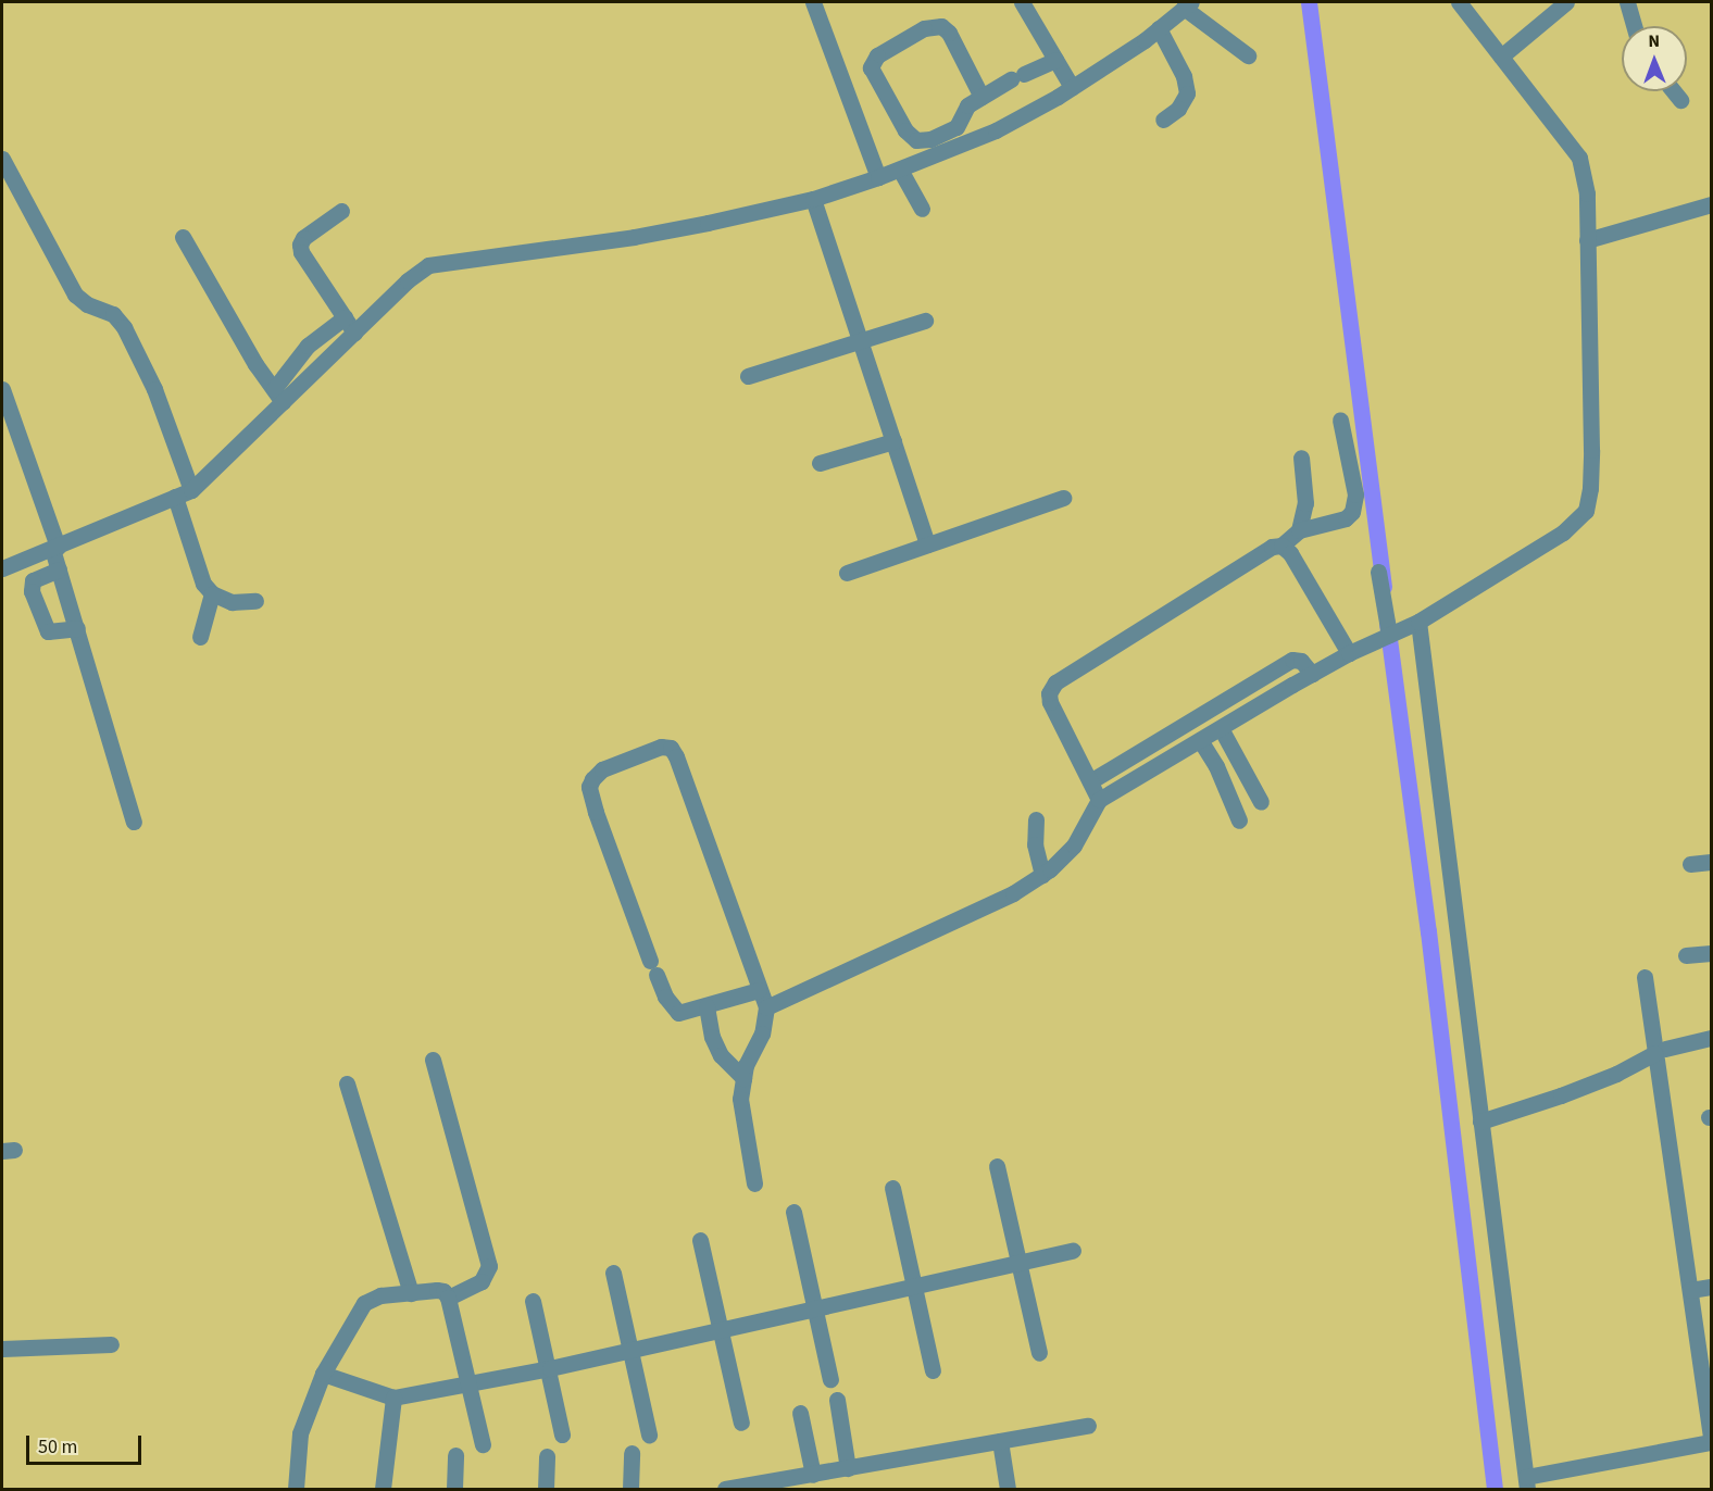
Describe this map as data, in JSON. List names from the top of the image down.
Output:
{
  "scale_bar": "50 m",
  "north": "top"
}
